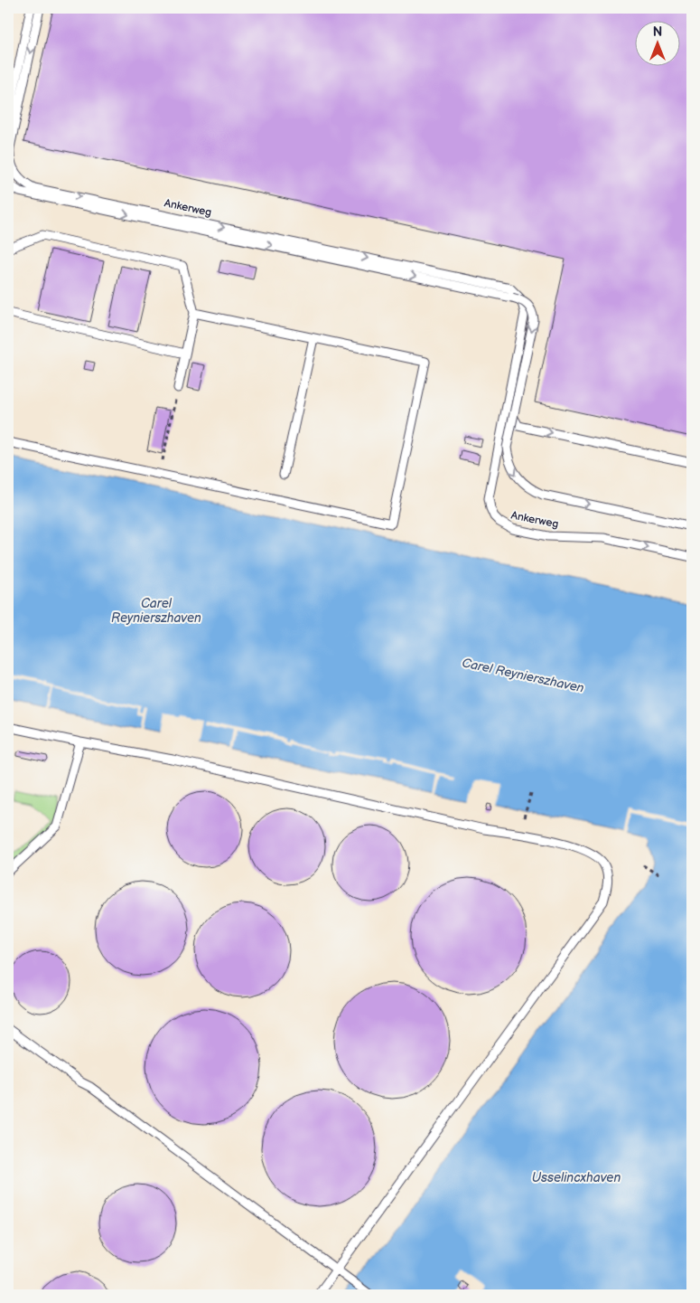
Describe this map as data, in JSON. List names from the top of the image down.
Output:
{
  "streets": {
    "lane": ["Ankerweg"]
  },
  "water": ["Carel Reynierszhaven", "Usselincxhaven"],
  "north": "top"
}
